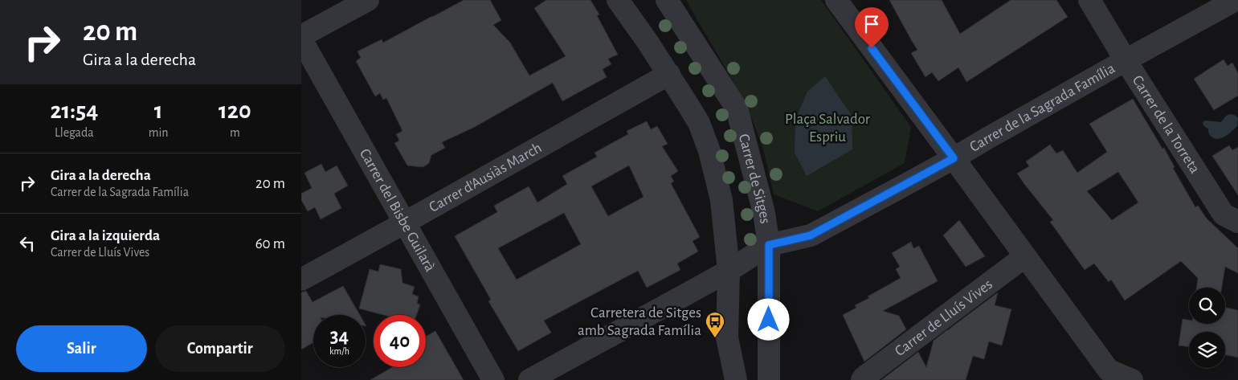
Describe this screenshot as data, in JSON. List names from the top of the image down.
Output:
{
  "streets": {
    "street": [
      "Carrer de la Sagrada Família",
      "Carrer de la Torreta",
      "Carrer d'Ausiàs March",
      "Carrer de Sitges",
      "Carrer del Bisbe Guilarà",
      "Carrer de Lluís Vives"
    ]
  },
  "crossings": [
    ["Carrer de la Sagrada Família", "Carrer de la Torreta"],
    ["Carrer de la Sagrada Família", "Carrer de Sitges"],
    ["Carrer d'Ausiàs March", "Carrer del Bisbe Guilarà"]
  ],
  "parks": ["Plaça Salvador Espriu"],
  "places": {
    "bus stop": ["Carretera de Sitges amb Sagrada Família"]
  },
  "page": {
    "turn": ["20 m", "Gira a la derecha"],
    "eta": [
      "21:54",
      "Llegada",
      "1",
      "min",
      "120",
      "m"
    ],
    "list": [
      {
        "name": "Gira a la derecha",
        "note": "Carrer de la Sagrada Família",
        "value": "20 m"
      },
      {
        "name": "Gira a la izquierda",
        "note": "Carrer de Lluís Vives",
        "value": "60 m"
      }
    ],
    "speed": "34 km/h",
    "limit": "40",
    "buttons": ["Salir", "Compartir"]
  }
}
